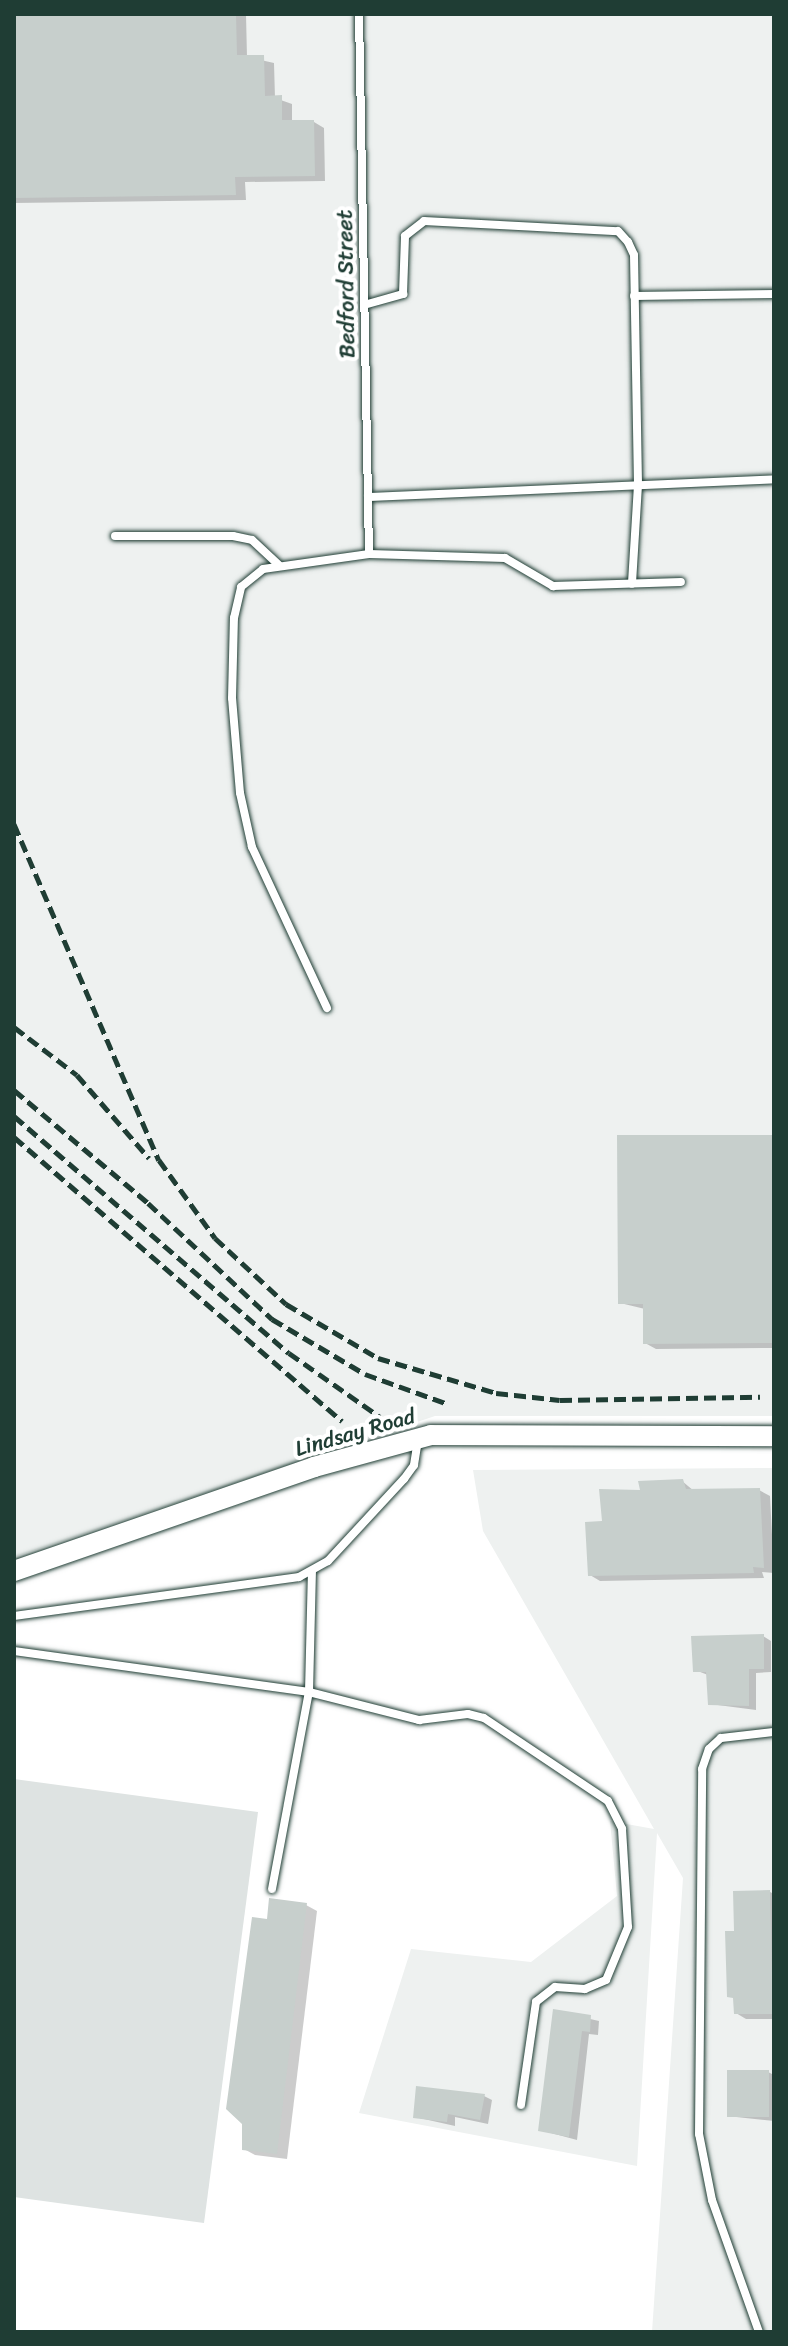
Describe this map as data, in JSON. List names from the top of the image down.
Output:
{
  "streets": {
    "street": ["Lindsay Road"],
    "lane": ["Bedford Street"]
  }
}
